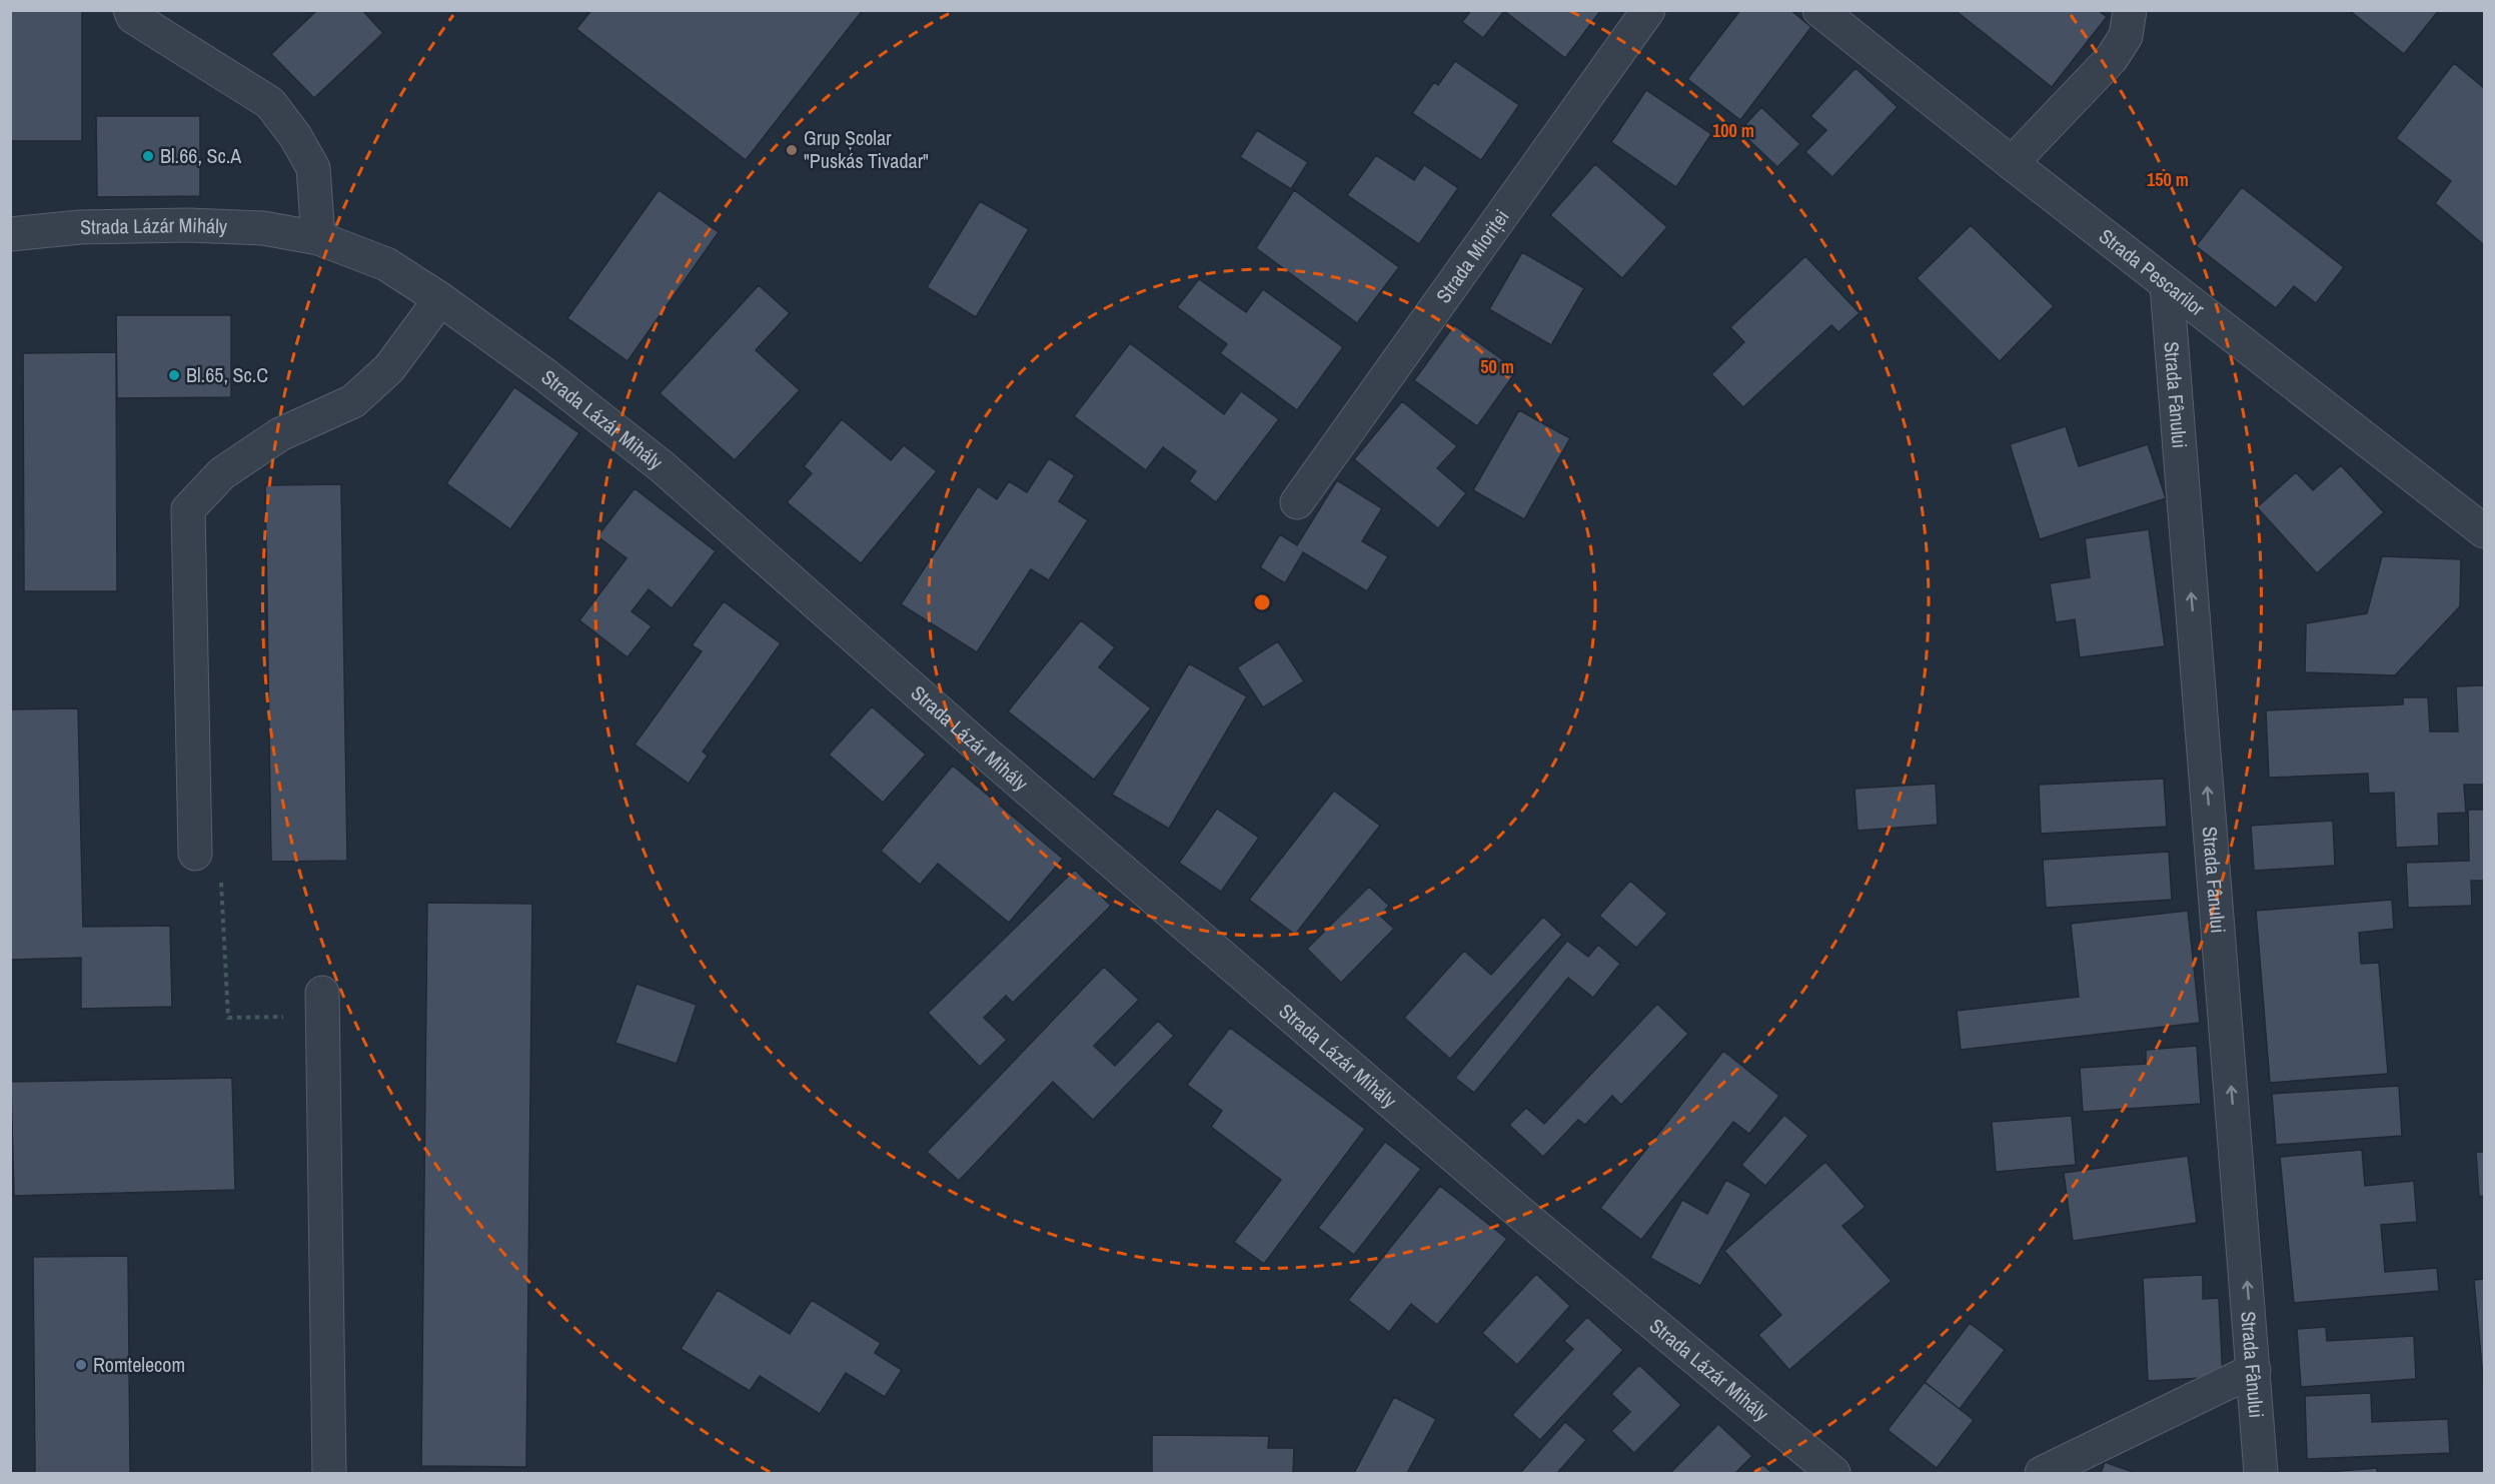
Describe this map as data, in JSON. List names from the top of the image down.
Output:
{
  "streets": {
    "street": [
      "Strada Lázár Mihály",
      "Strada Mioriței",
      "Strada Pescarilor",
      "Strada Fânului"
    ]
  },
  "crossings": [
    ["Strada Pescarilor", "Strada Fânului"]
  ],
  "one_way": ["Strada Fânului"],
  "places": [
    "Grup Școlar \"Puskás Tivadar\"",
    "Bl.66, Sc.A",
    "Bl.65, Sc.C",
    "Romtelecom"
  ],
  "rings": ["100 m", "150 m", "50 m"]
}
